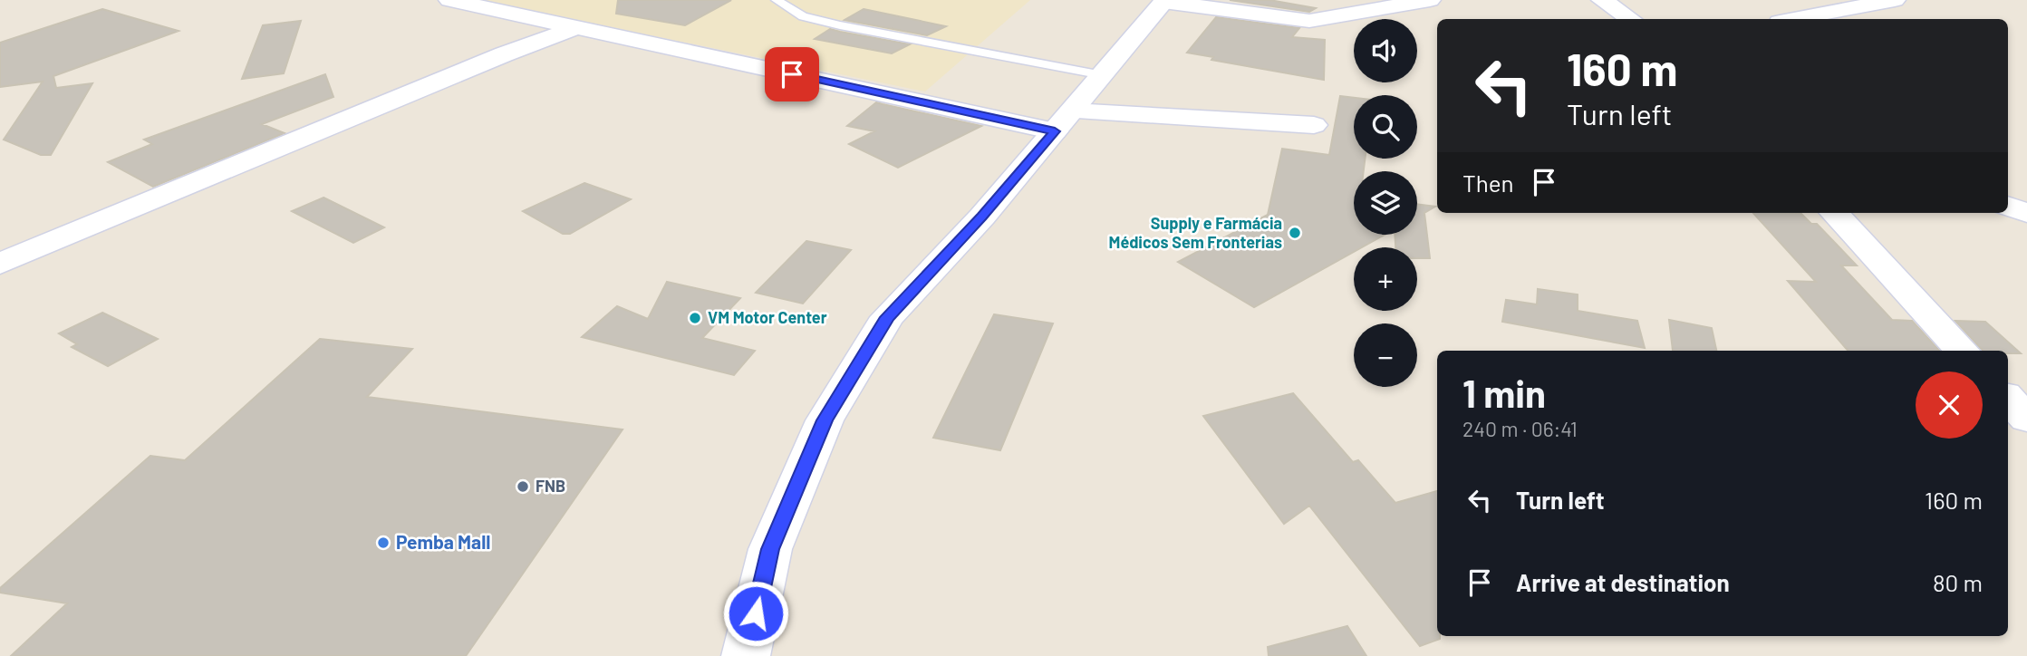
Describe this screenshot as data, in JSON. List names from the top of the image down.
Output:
{
  "places": [
    "Supply e Farmácia Médicos Sem Fronterias",
    "VM Motor Center",
    "FNB",
    "Pemba Mall"
  ],
  "page": {
    "map_buttons": ["+", "−"],
    "turn": ["160 m", "Turn left"],
    "then": "Then",
    "heading": ["1 min", "240 m · 06:41"],
    "list": [
      {
        "name": "Turn left",
        "value": "160 m"
      },
      {
        "name": "Arrive at destination",
        "value": "80 m"
      }
    ]
  }
}
